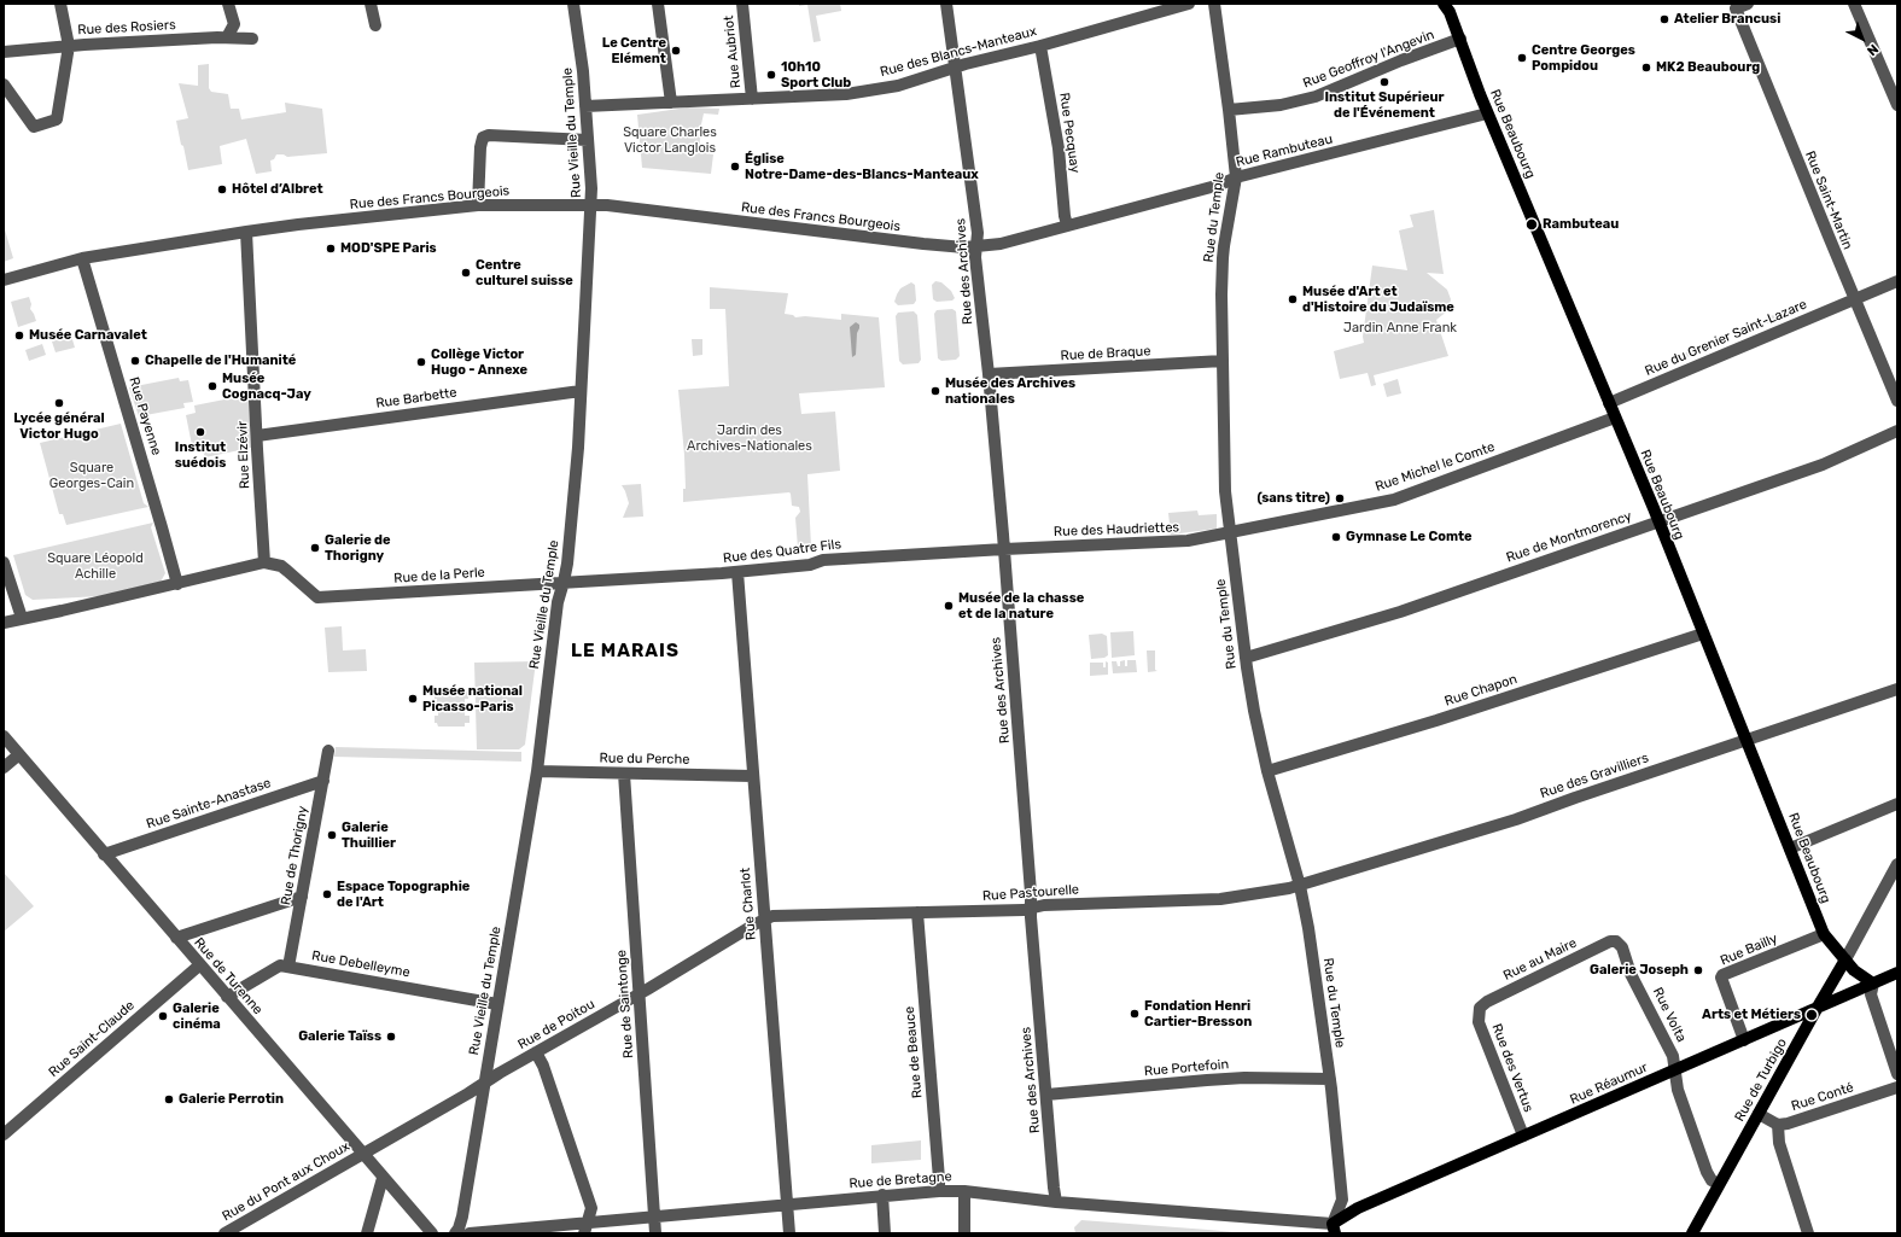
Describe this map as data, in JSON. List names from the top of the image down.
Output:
{
  "streets": {
    "main road": ["Rue Beaubourg", "Rue de Turbigo", "Rue Réaumur"],
    "street": [
      "Rue des Rosiers",
      "Rue Aubriot",
      "Rue des Blancs-Manteaux",
      "Rue Geoffroy l'Angevin",
      "Rue Vieille du Temple",
      "Rue Pecquay",
      "Rue Rambuteau",
      "Rue des Francs Bourgeois",
      "Rue Saint-Martin",
      "Rue du Temple",
      "Rue des Archives",
      "Rue du Grenier Saint-Lazare",
      "Rue de Braque",
      "Rue Barbette",
      "Rue Payenne",
      "Rue Elzévir",
      "Rue Michel le Comte",
      "Rue des Haudriettes",
      "Rue de Montmorency",
      "Rue des Quatre Fils",
      "Rue de la Perle",
      "Rue Chapon",
      "Rue du Perche",
      "Rue des Gravilliers",
      "Rue Sainte-Anastase",
      "Rue de Thorigny",
      "Rue Pastourelle",
      "Rue Charlot",
      "Rue Bailly",
      "Rue au Maire",
      "Rue Debelleyme",
      "Rue de Turenne",
      "Rue de Saintonge",
      "Rue Volta",
      "Rue de Poitou",
      "Rue Saint-Claude",
      "Rue de Beauce",
      "Rue Portefoin",
      "Rue des Vertus",
      "Rue Conté",
      "Rue de Bretagne",
      "Rue du Pont aux Choux"
    ]
  },
  "crossings": [
    ["Rue Aubriot", "Rue des Blancs-Manteaux"],
    ["Rue des Blancs-Manteaux", "Rue Vieille du Temple"],
    ["Rue des Blancs-Manteaux", "Rue Pecquay"],
    ["Rue des Blancs-Manteaux", "Rue des Archives"],
    ["Rue Geoffroy l'Angevin", "Rue Beaubourg"],
    ["Rue Geoffroy l'Angevin", "Rue du Temple"],
    ["Rue Vieille du Temple", "Rue des Francs Bourgeois"],
    ["Rue Vieille du Temple", "Rue Barbette"],
    ["Rue Vieille du Temple", "Rue des Quatre Fils"],
    ["Rue Vieille du Temple", "Rue de la Perle"],
    ["Rue Vieille du Temple", "Rue du Perche"],
    ["Rue Vieille du Temple", "Rue Debelleyme"],
    ["Rue Vieille du Temple", "Rue de Poitou"],
    ["Rue Pecquay", "Rue Rambuteau"],
    ["Rue Beaubourg", "Rue Rambuteau"],
    ["Rue Beaubourg", "Rue du Grenier Saint-Lazare"],
    ["Rue Beaubourg", "Rue Michel le Comte"],
    ["Rue Beaubourg", "Rue de Montmorency"],
    ["Rue Beaubourg", "Rue Chapon"],
    ["Rue Beaubourg", "Rue des Gravilliers"],
    ["Rue Beaubourg", "Rue Bailly"],
    ["Rue Beaubourg", "Rue de Turbigo"],
    ["Rue Beaubourg", "Rue Réaumur"],
    ["Rue Rambuteau", "Rue des Francs Bourgeois"],
    ["Rue Rambuteau", "Rue du Temple"],
    ["Rue Rambuteau", "Rue des Archives"],
    ["Rue des Francs Bourgeois", "Rue des Archives"],
    ["Rue des Francs Bourgeois", "Rue Payenne"],
    ["Rue des Francs Bourgeois", "Rue Elzévir"],
    ["Rue Saint-Martin", "Rue du Grenier Saint-Lazare"],
    ["Rue du Temple", "Rue de Braque"],
    ["Rue du Temple", "Rue Michel le Comte"],
    ["Rue du Temple", "Rue des Haudriettes"],
    ["Rue du Temple", "Rue de Montmorency"],
    ["Rue du Temple", "Rue Chapon"],
    ["Rue du Temple", "Rue des Gravilliers"],
    ["Rue du Temple", "Rue Pastourelle"],
    ["Rue du Temple", "Rue Portefoin"],
    ["Rue du Temple", "Rue Réaumur"],
    ["Rue du Temple", "Rue de Bretagne"],
    ["Rue des Archives", "Rue de Braque"],
    ["Rue des Archives", "Rue des Haudriettes"],
    ["Rue des Archives", "Rue des Quatre Fils"],
    ["Rue des Archives", "Rue Pastourelle"],
    ["Rue des Archives", "Rue Portefoin"],
    ["Rue des Archives", "Rue de Bretagne"],
    ["Rue Barbette", "Rue Elzévir"],
    ["Rue Elzévir", "Rue de la Perle"],
    ["Rue Michel le Comte", "Rue des Haudriettes"],
    ["Rue des Haudriettes", "Rue des Quatre Fils"],
    ["Rue des Quatre Fils", "Rue de la Perle"],
    ["Rue des Quatre Fils", "Rue Charlot"],
    ["Rue du Perche", "Rue Charlot"],
    ["Rue du Perche", "Rue de Saintonge"],
    ["Rue des Gravilliers", "Rue Pastourelle"],
    ["Rue Sainte-Anastase", "Rue de Thorigny"],
    ["Rue Sainte-Anastase", "Rue de Turenne"],
    ["Rue de Thorigny", "Rue Debelleyme"],
    ["Rue Pastourelle", "Rue Charlot"],
    ["Rue Pastourelle", "Rue de Poitou"],
    ["Rue Pastourelle", "Rue de Beauce"],
    ["Rue Charlot", "Rue de Poitou"],
    ["Rue Charlot", "Rue de Bretagne"],
    ["Rue Bailly", "Rue Réaumur"],
    ["Rue au Maire", "Rue Volta"],
    ["Rue au Maire", "Rue des Vertus"],
    ["Rue Debelleyme", "Rue de Turenne"],
    ["Rue de Turenne", "Rue de Poitou"],
    ["Rue de Turenne", "Rue Saint-Claude"],
    ["Rue de Turenne", "Rue du Pont aux Choux"],
    ["Rue de Saintonge", "Rue de Poitou"],
    ["Rue de Saintonge", "Rue de Bretagne"],
    ["Rue Volta", "Rue de Turbigo"],
    ["Rue Volta", "Rue Réaumur"],
    ["Rue de Poitou", "Rue du Pont aux Choux"],
    ["Rue de Beauce", "Rue de Bretagne"],
    ["Rue des Vertus", "Rue Réaumur"],
    ["Rue de Turbigo", "Rue Réaumur"],
    ["Rue de Turbigo", "Rue Conté"],
    ["Rue Réaumur", "Rue de Bretagne"]
  ],
  "districts": ["LE MARAIS"],
  "parks": [
    "Square Charles Victor Langlois",
    "Jardin Anne Frank",
    "Jardin des Archives-Nationales",
    "Square Georges-Cain",
    "Square Léopold Achille"
  ],
  "places": [
    "Atelier Brancusi",
    "Le Centre Elément",
    "Centre Georges Pompidou",
    "MK2 Beaubourg",
    "10h10 Sport Club",
    "Institut Supérieur de l'Événement",
    "Église Notre-Dame-des-Blancs-Manteaux",
    "Hôtel d’Albret",
    "Rambuteau",
    "MOD'SPE Paris",
    "Centre culturel suisse",
    "Musée d'Art et d'Histoire du Judaïsme",
    "Musée Carnavalet",
    "Chapelle de l'Humanité",
    "Collège Victor Hugo - Annexe",
    "Musée Cognacq-Jay",
    "Musée des Archives nationales",
    "Lycée général Victor Hugo",
    "Institut suédois",
    "(sans titre)",
    "Gymnase Le Comte",
    "Galerie de Thorigny",
    "Musée de la chasse et de la nature",
    "Musée national Picasso-Paris",
    "Galerie Thuillier",
    "Espace Topographie de l'Art",
    "Galerie Joseph",
    "Fondation Henri Cartier-Bresson",
    "Arts et Métiers",
    "Galerie cinéma",
    "Galerie Taïss",
    "Galerie Perrotin"
  ],
  "north": "bottom right"
}
